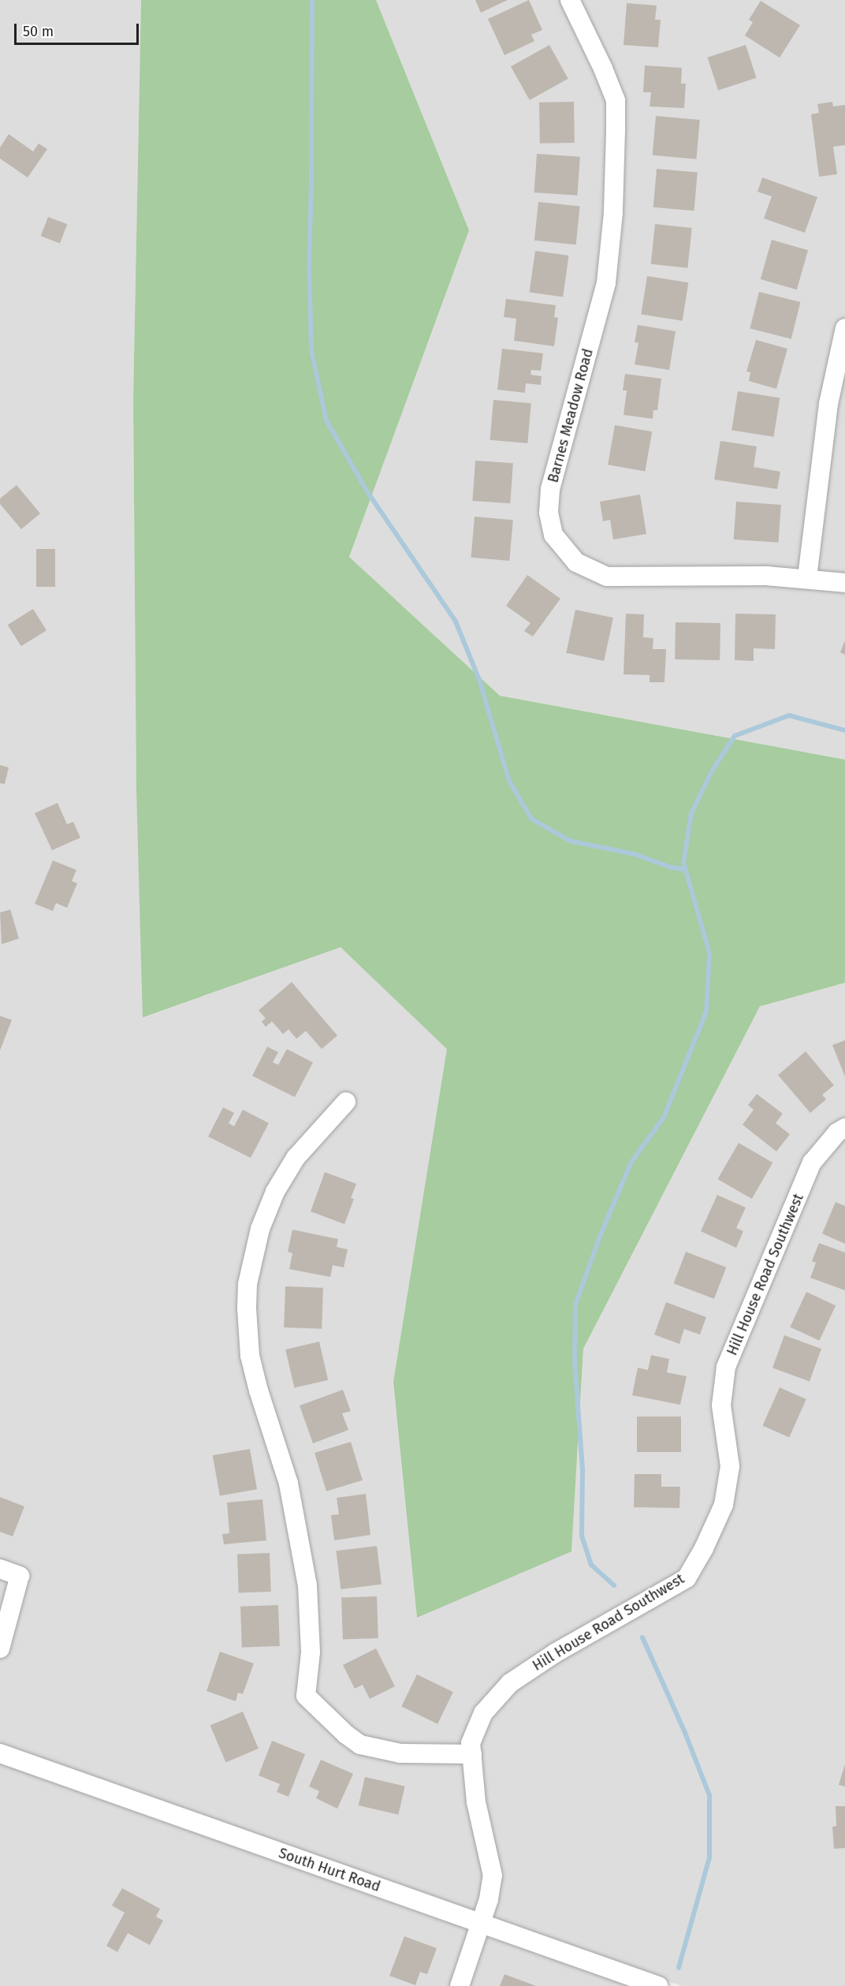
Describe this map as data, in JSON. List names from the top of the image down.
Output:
{
  "streets": {
    "street": ["Barnes Meadow Road", "Hill House Road Southwest", "South Hurt Road"]
  },
  "crossings": [
    ["Hill House Road Southwest", "South Hurt Road"]
  ],
  "scale_bar": "50 m"
}
